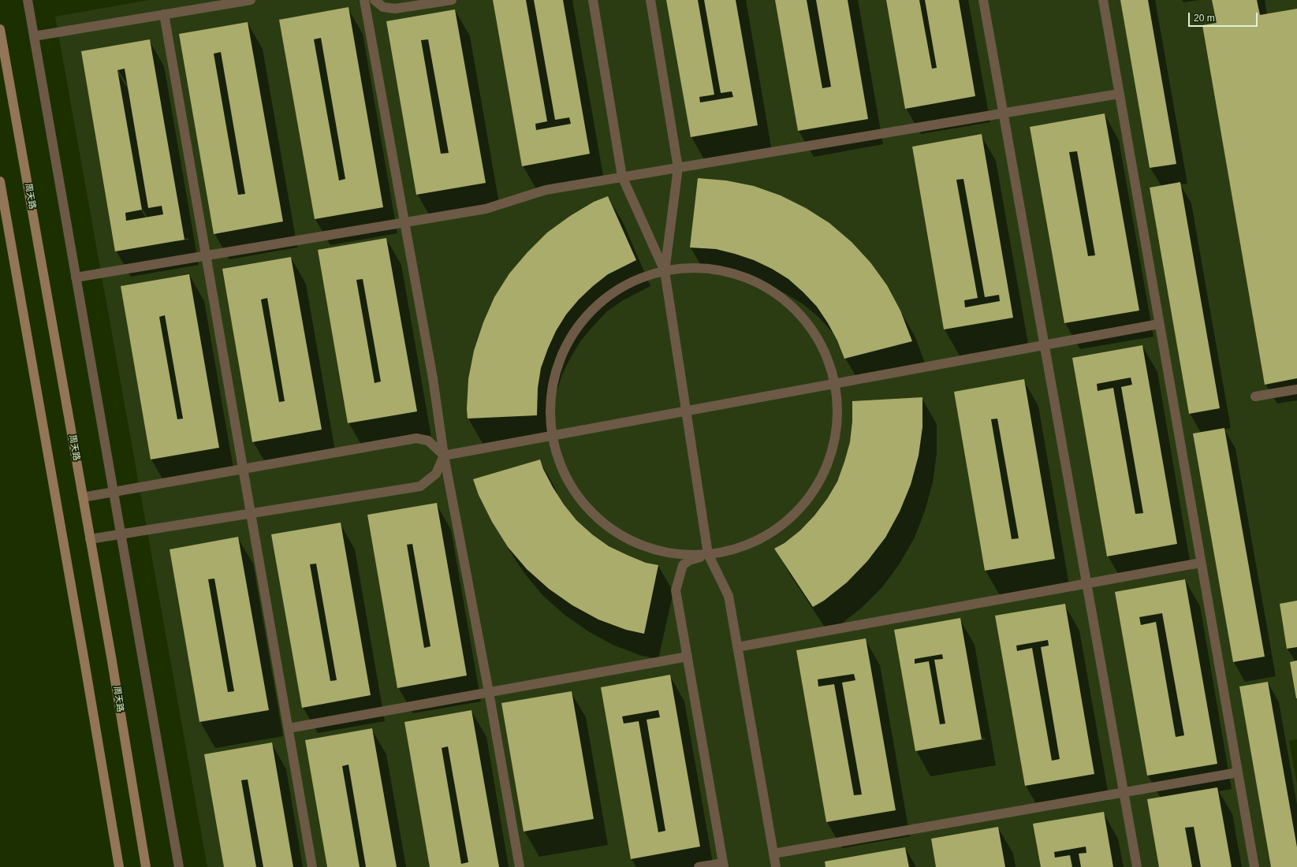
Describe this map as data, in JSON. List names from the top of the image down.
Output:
{
  "streets": {
    "street": ["周天路"]
  },
  "scale_bar": "20 m"
}
